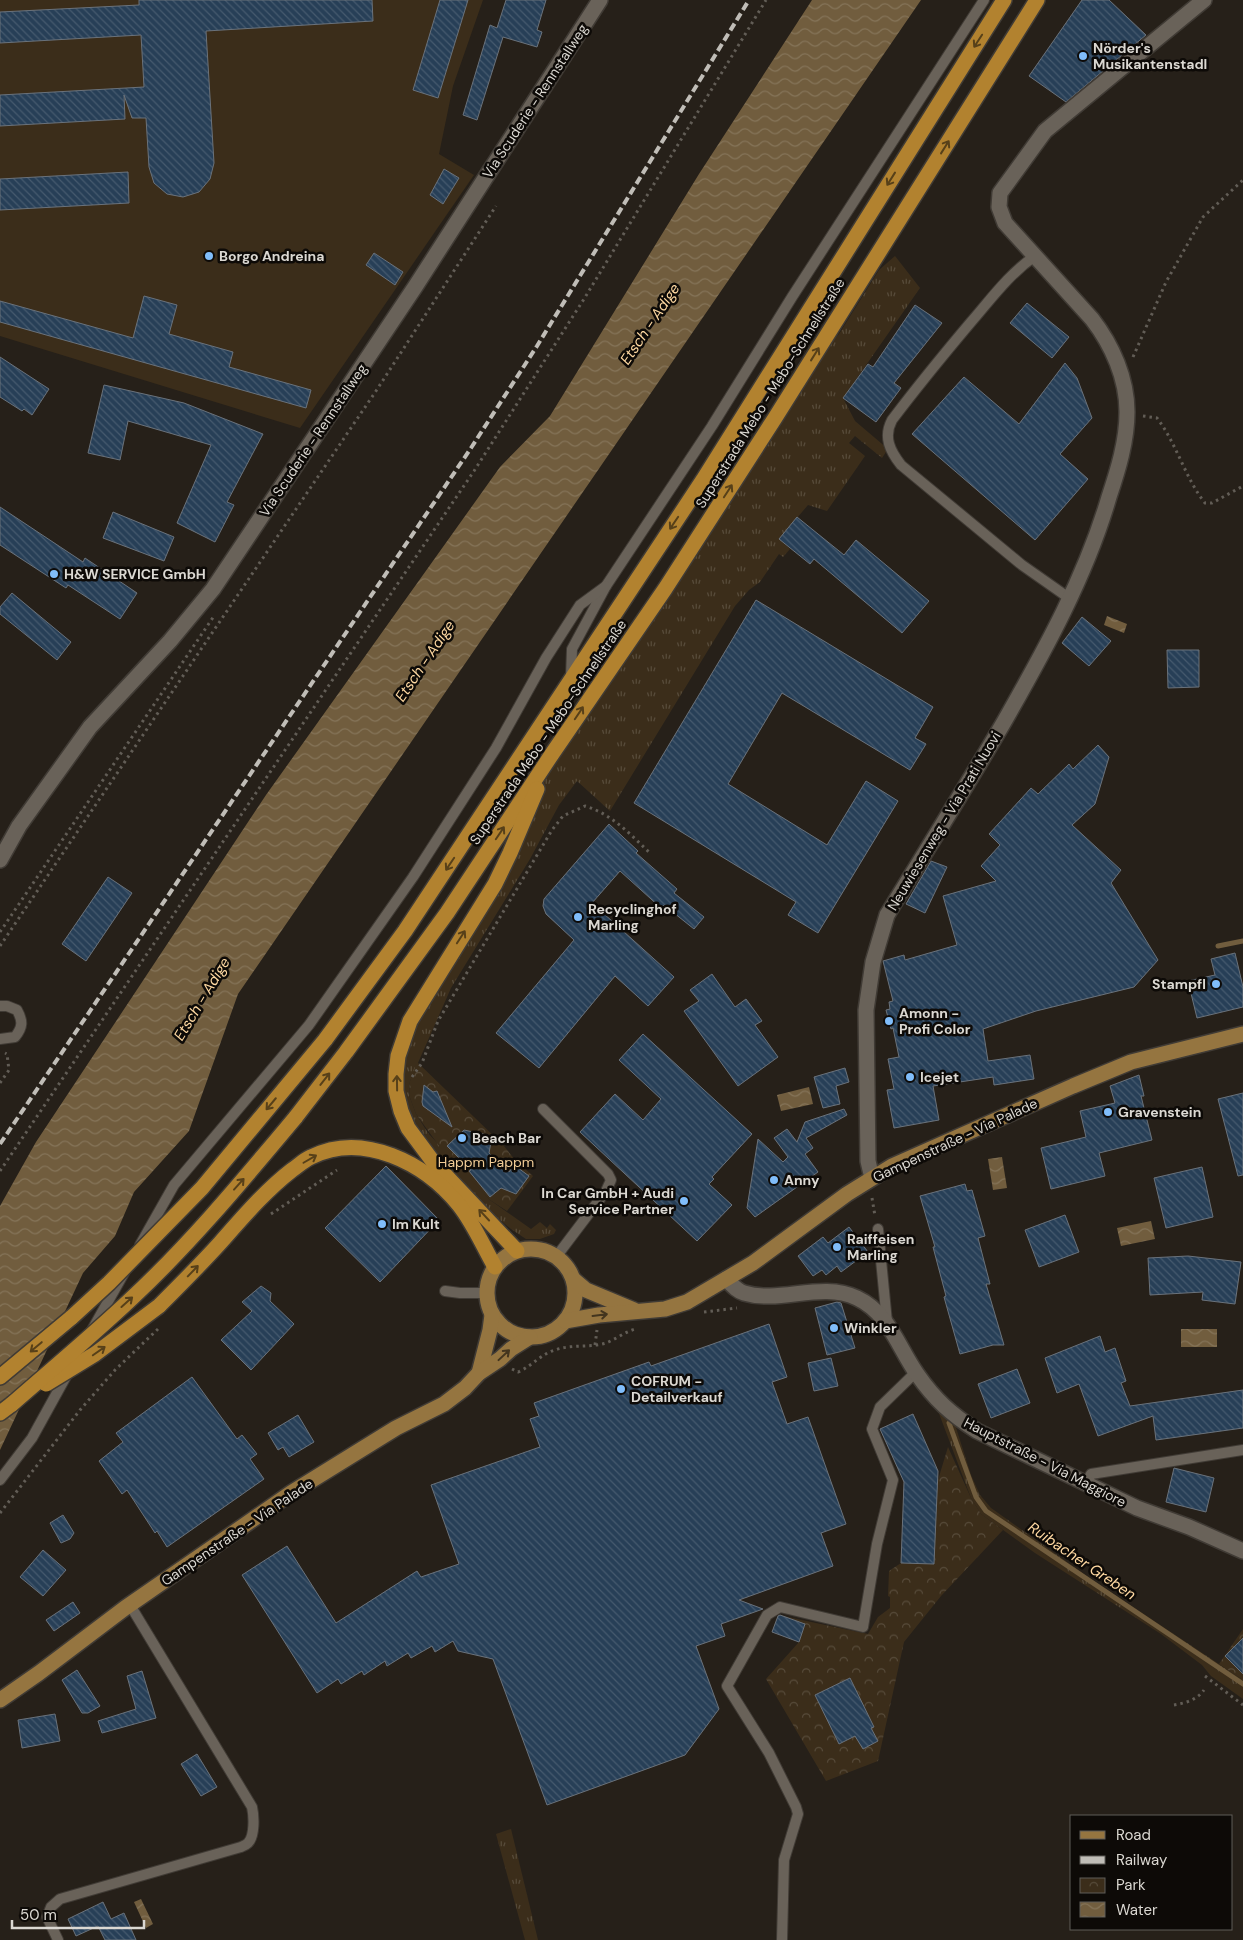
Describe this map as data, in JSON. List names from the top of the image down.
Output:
{
  "streets": {
    "highway": ["Superstrada Mebo - Mebo-Schnellstraße"],
    "main road": ["Gampenstraße - Via Palade"],
    "street": ["Via Scuderie - Rennstallweg", "Neuwiesenweg - Via Prati Nuovi", "Hauptstraße - Via Maggiore"]
  },
  "crossings": [
    ["Neuwiesenweg - Via Prati Nuovi", "Gampenstraße - Via Palade"],
    ["Gampenstraße - Via Palade", "Hauptstraße - Via Maggiore"]
  ],
  "water": ["Etsch - Adige", "Ruibacher Greben"],
  "parks": ["Happm Pappm"],
  "places": [
    "Nörder's Musikantenstadl",
    "Borgo Andreina",
    "H&W SERVICE GmbH",
    "Recyclinghof Marling",
    "Stampfl",
    "Amonn - Profi Color",
    "Icejet",
    "Gravenstein",
    "Beach Bar",
    "Anny",
    "In Car GmbH + Audi Service Partner",
    "Im Kult",
    "Raiffeisen Marling",
    "Winkler",
    "COFRUM - Detailverkauf"
  ],
  "legend": [
    "Road",
    "Railway",
    "Park",
    "Water"
  ],
  "scale_bar": "50 m"
}
